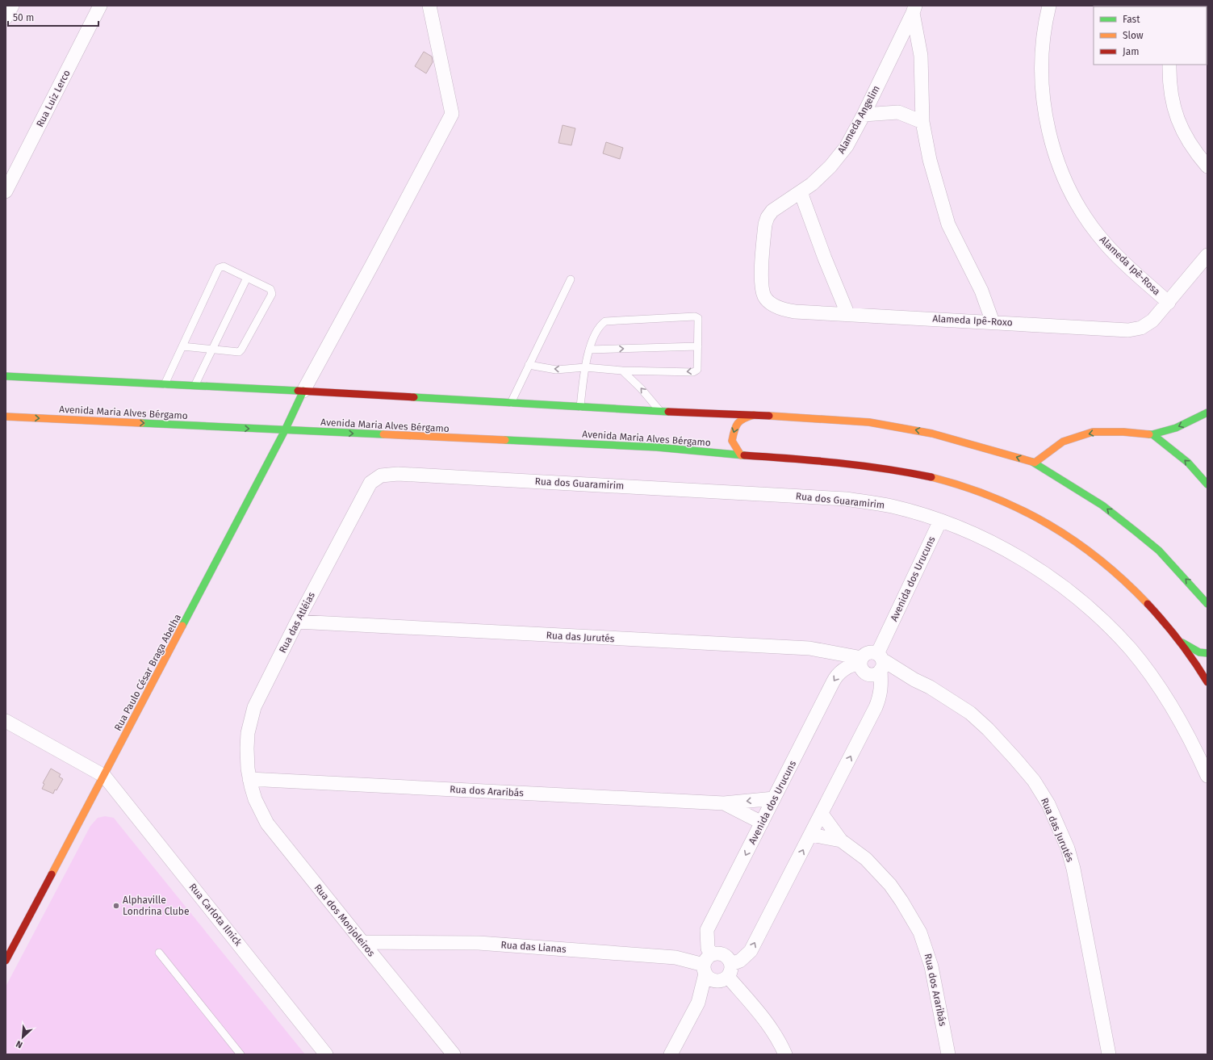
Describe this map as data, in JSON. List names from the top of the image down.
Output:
{
  "streets": {
    "street": [
      "Rua Luiz Lerco",
      "Alameda Angelim",
      "Alameda Ipê-Rosa",
      "Alameda Ipê-Roxo",
      "Avenida Maria Alves Bérgamo",
      "Rua dos Guaramirim",
      "Avenida dos Urucuns",
      "Rua das Atléias",
      "Rua das Jurutés",
      "Rua Paulo César Braga Abelha",
      "Rua dos Araribás",
      "Rua Carlota Ilnick",
      "Rua dos Monjoleiros",
      "Rua das Lianas"
    ]
  },
  "crossings": [
    ["Alameda Angelim", "Alameda Ipê-Roxo"],
    ["Alameda Ipê-Rosa", "Alameda Ipê-Roxo"],
    ["Avenida Maria Alves Bérgamo", "Rua Paulo César Braga Abelha"],
    ["Rua dos Guaramirim", "Avenida dos Urucuns"],
    ["Rua dos Guaramirim", "Rua das Atléias"],
    ["Avenida dos Urucuns", "Rua das Jurutés"],
    ["Avenida dos Urucuns", "Rua dos Araribás"],
    ["Avenida dos Urucuns", "Rua das Lianas"],
    ["Rua das Atléias", "Rua das Jurutés"],
    ["Rua das Atléias", "Rua dos Araribás"],
    ["Rua das Atléias", "Rua dos Monjoleiros"],
    ["Rua Paulo César Braga Abelha", "Rua Carlota Ilnick"],
    ["Rua dos Araribás", "Rua dos Monjoleiros"],
    ["Rua dos Monjoleiros", "Rua das Lianas"]
  ],
  "places": ["Alphaville Londrina Clube"],
  "legend": ["Fast", "Slow", "Jam"],
  "scale_bar": "50 m",
  "north": "bottom left"
}
